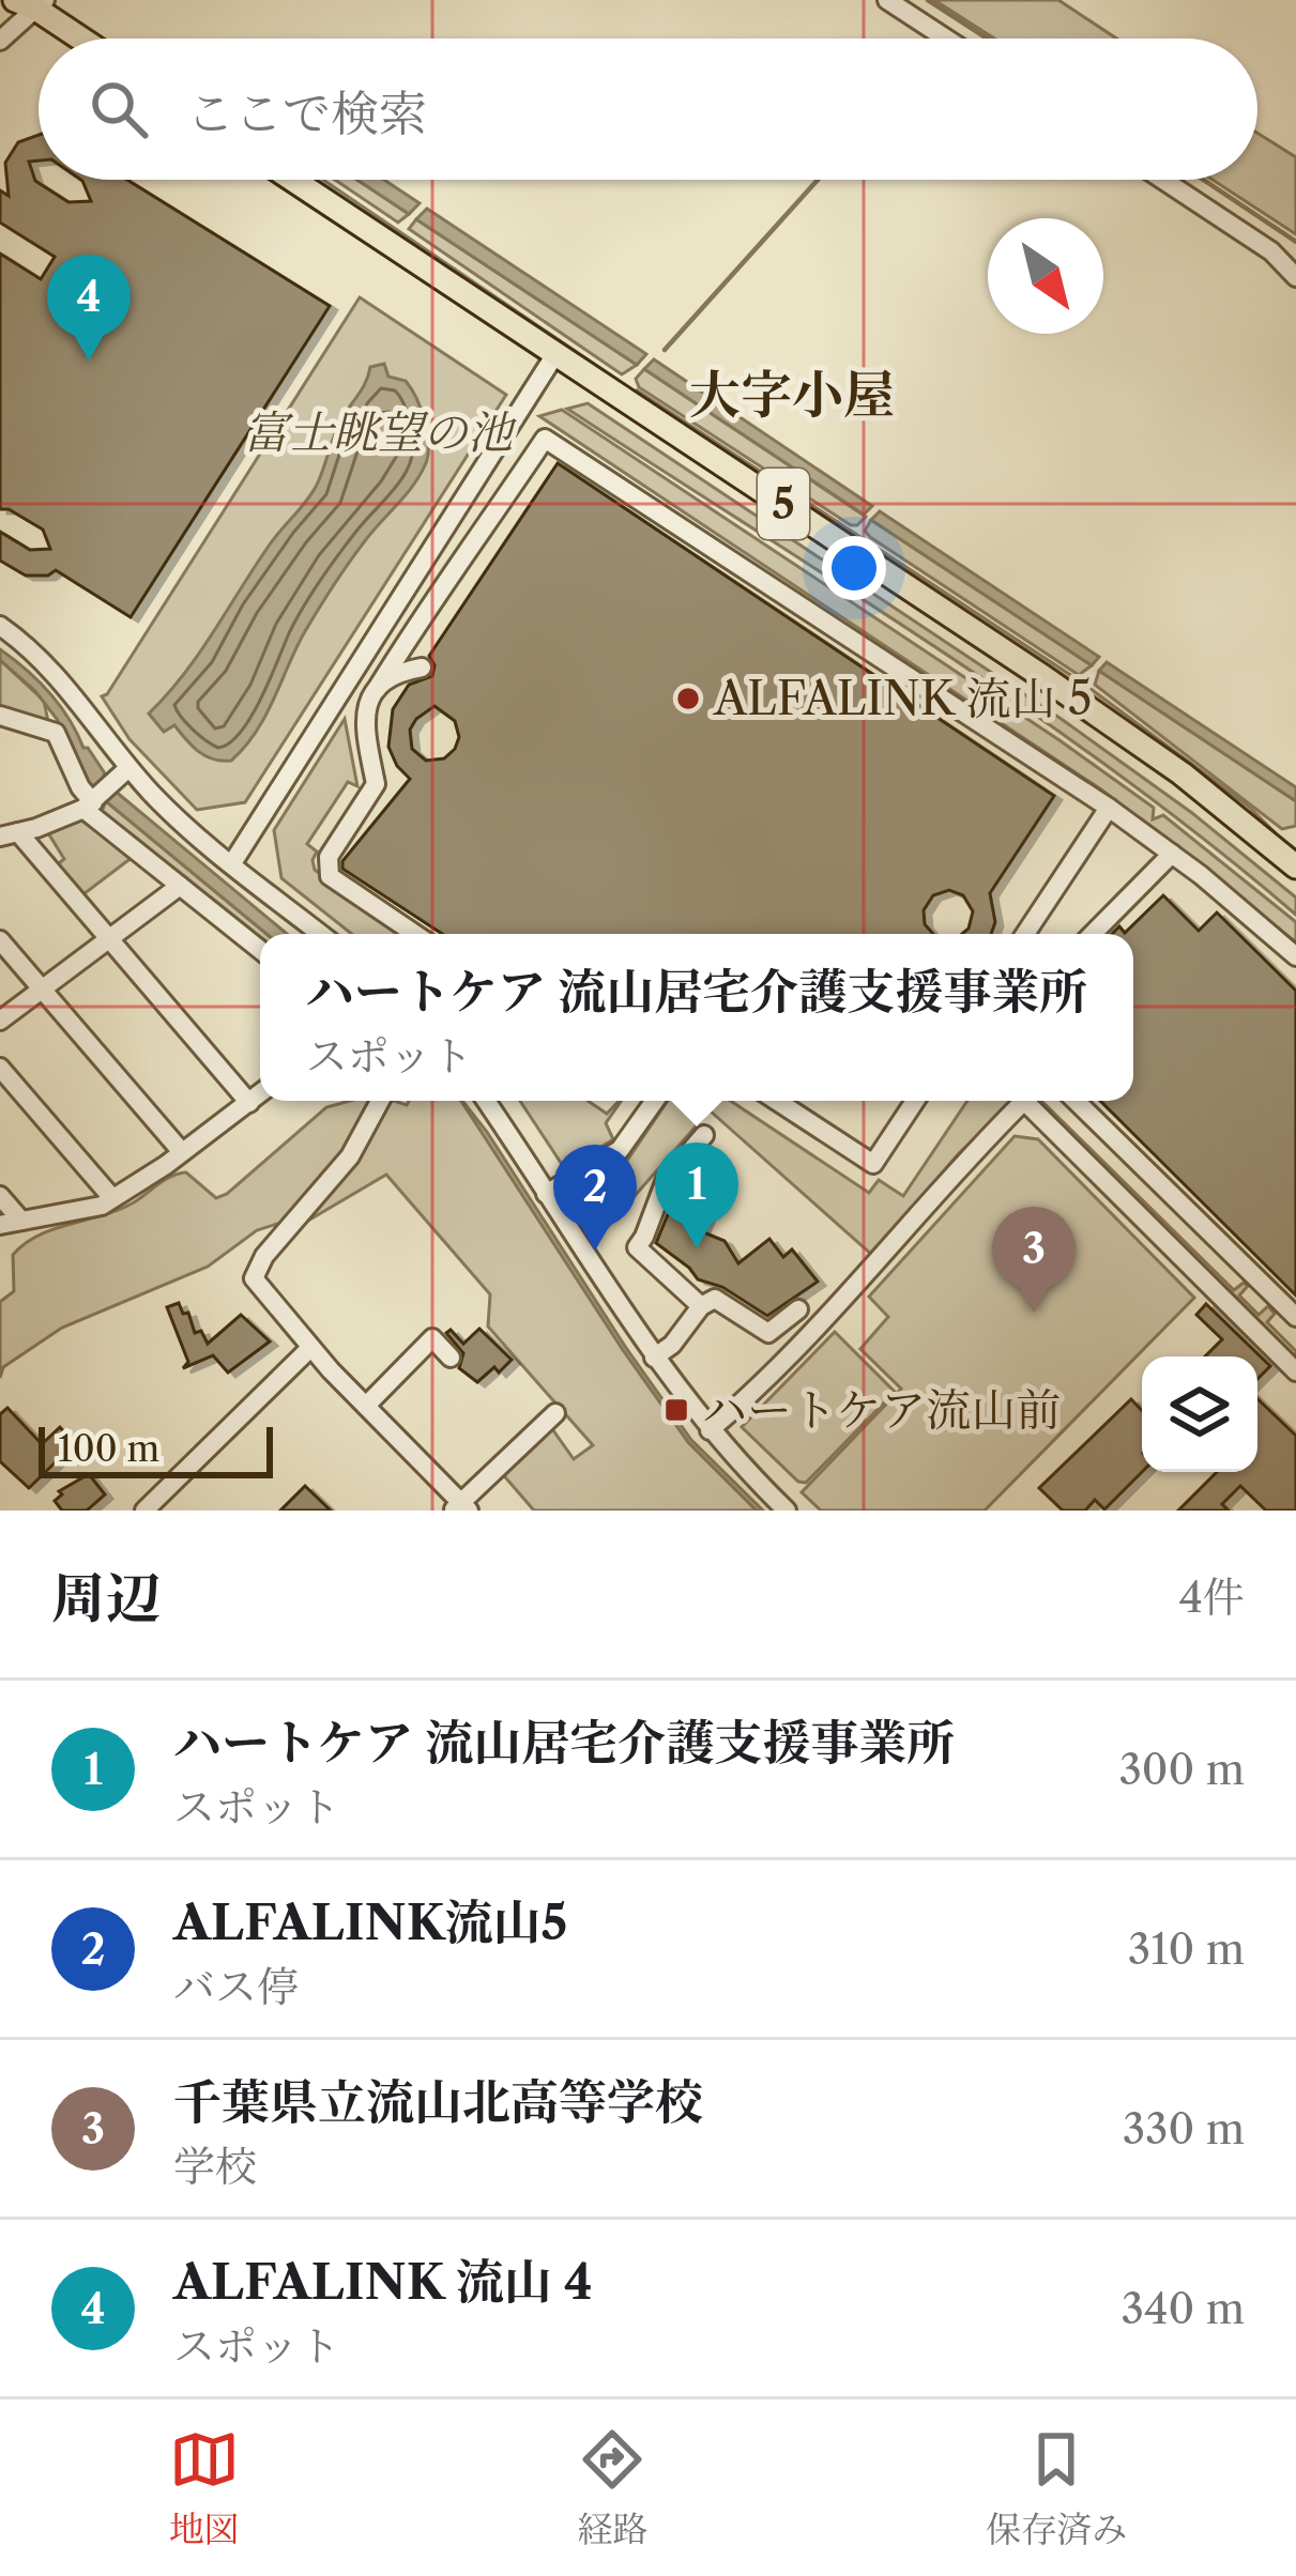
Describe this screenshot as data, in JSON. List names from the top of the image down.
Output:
{
  "streets": {
    "main road": ["5"]
  },
  "districts": ["大字小屋"],
  "parks": ["富士眺望の池"],
  "places": {
    "other": ["ALFALINK 流山 5"],
    "transit": ["ハートケア流山前"]
  },
  "scale_bar": "100 m",
  "north": "bottom right",
  "page": {
    "search": "ここで検索",
    "pins": [
      "4",
      "1",
      "2",
      "3"
    ],
    "popup": ["ハートケア 流山居宅介護支援事業所", "スポット"],
    "scale": "100 m",
    "heading": ["周辺", "4件"],
    "list": [
      {
        "mark": "1",
        "name": "ハートケア 流山居宅介護支援事業所",
        "note": "スポット",
        "value": "300 m"
      },
      {
        "mark": "2",
        "name": "ALFALINK流山5",
        "note": "バス停",
        "value": "310 m"
      },
      {
        "mark": "3",
        "name": "千葉県立流山北高等学校",
        "note": "学校",
        "value": "330 m"
      },
      {
        "mark": "4",
        "name": "ALFALINK 流山 4",
        "note": "スポット",
        "value": "340 m"
      }
    ],
    "nav": ["地図", "経路", "保存済み"]
  }
}
